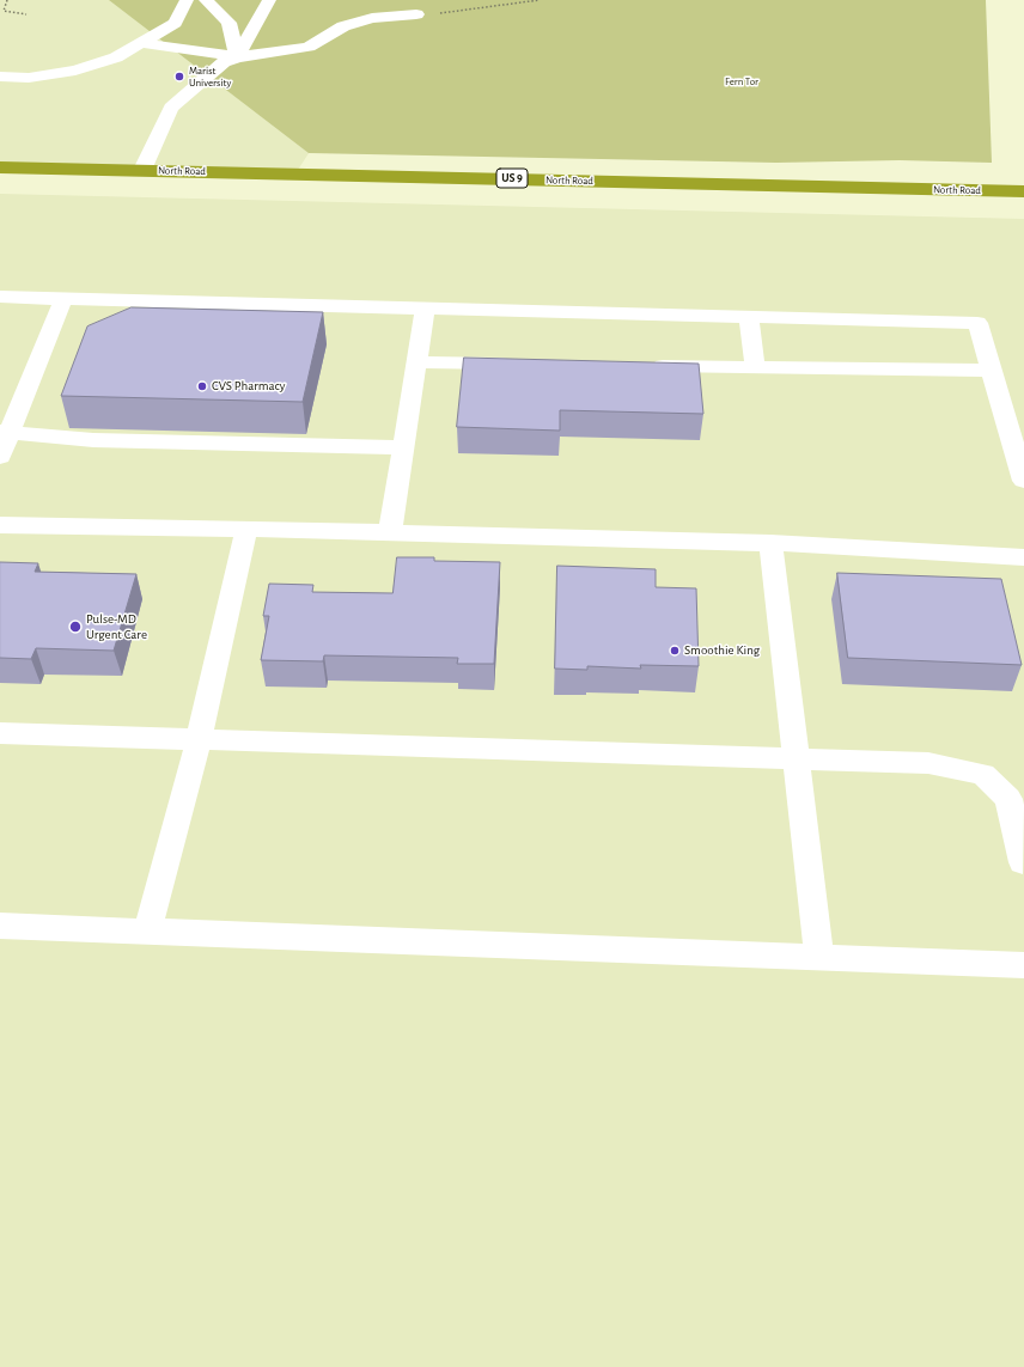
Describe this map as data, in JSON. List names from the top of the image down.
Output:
{
  "streets": {
    "highway": ["North Road", "US 9"]
  },
  "parks": ["Fern Tor"],
  "places": [
    "Marist University",
    "CVS Pharmacy",
    "Pulse-MD Urgent Care",
    "Smoothie King"
  ]
}
